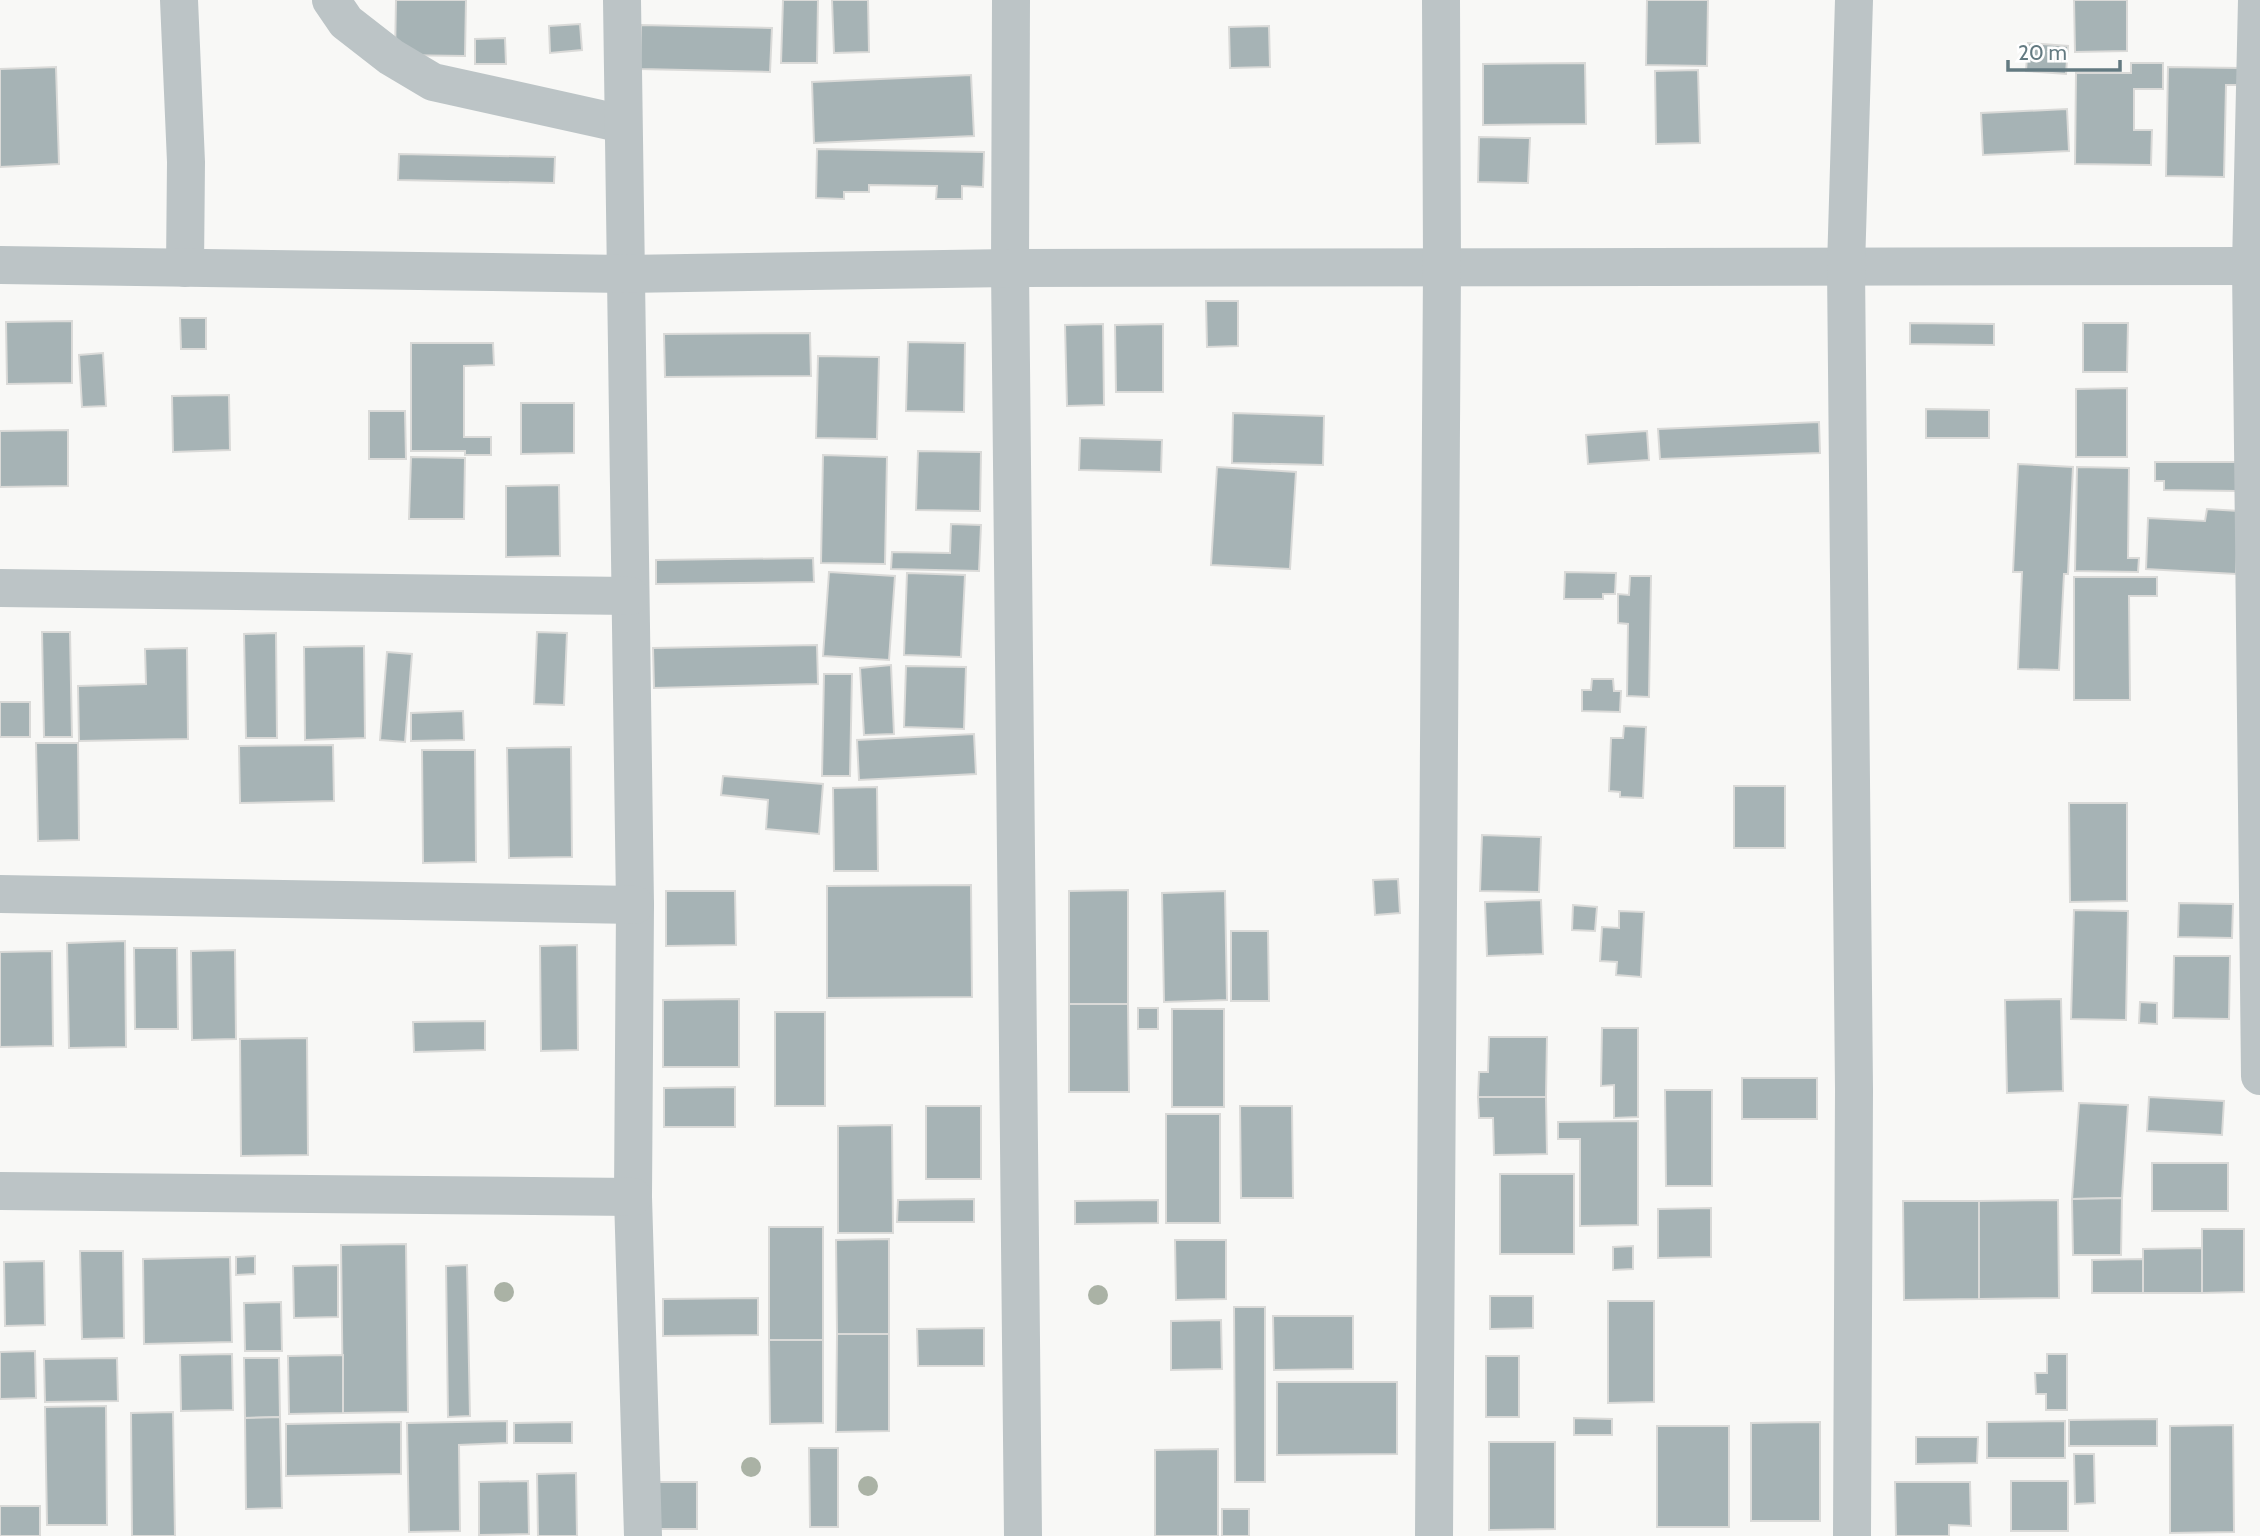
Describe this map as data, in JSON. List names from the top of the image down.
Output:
{
  "scale_bar": "20 m"
}
